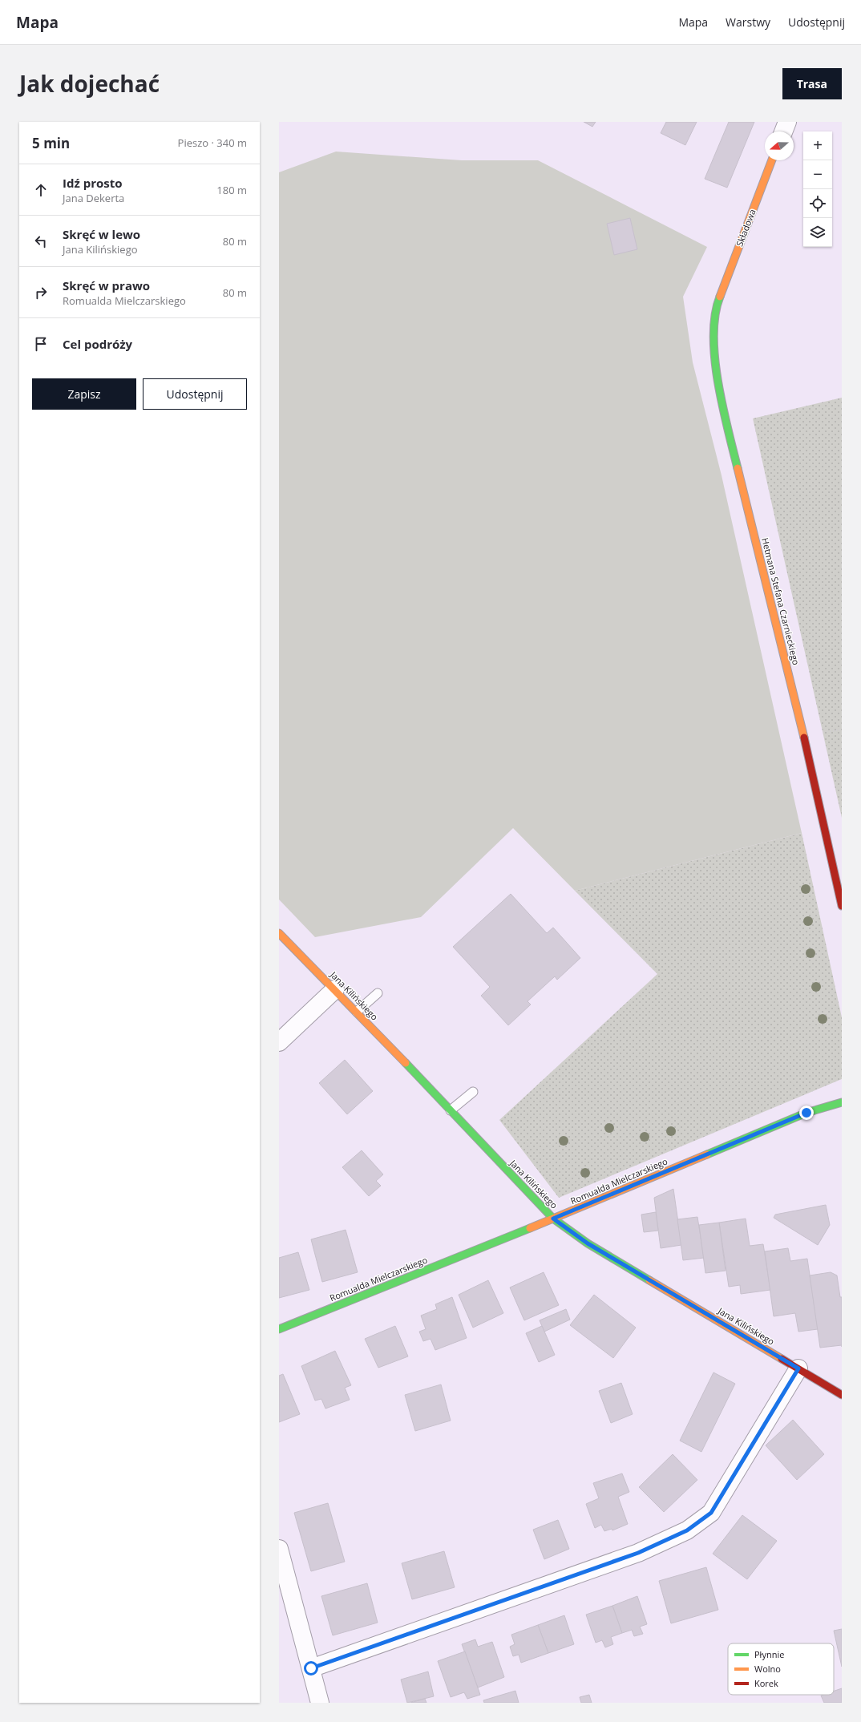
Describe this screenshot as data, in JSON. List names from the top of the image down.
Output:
{
  "streets": {
    "street": [
      "Składowa",
      "Hetmana Stefana Czarnieckiego",
      "Jana Kilińskiego",
      "Romualda Mielczarskiego"
    ]
  },
  "crossings": [
    ["Składowa", "Hetmana Stefana Czarnieckiego"],
    ["Jana Kilińskiego", "Romualda Mielczarskiego"]
  ],
  "legend": ["Płynnie", "Wolno", "Korek"],
  "north": "left",
  "page": {
    "header": "Mapa",
    "nav": ["Mapa", "Warstwy", "Udostępnij"],
    "title": "Jak dojechać",
    "buttons": [
      "Trasa",
      ["Zapisz", "Udostępnij"]
    ],
    "heading": ["5 min", "Pieszo · 340 m"],
    "map_buttons": ["+", "−"],
    "list": [
      ["Idź prosto", "Jana Dekerta", "180 m"],
      ["Skręć w lewo", "Jana Kilińskiego", "80 m"],
      ["Skręć w prawo", "Romualda Mielczarskiego", "80 m"],
      "Cel podróży"
    ]
  }
}
